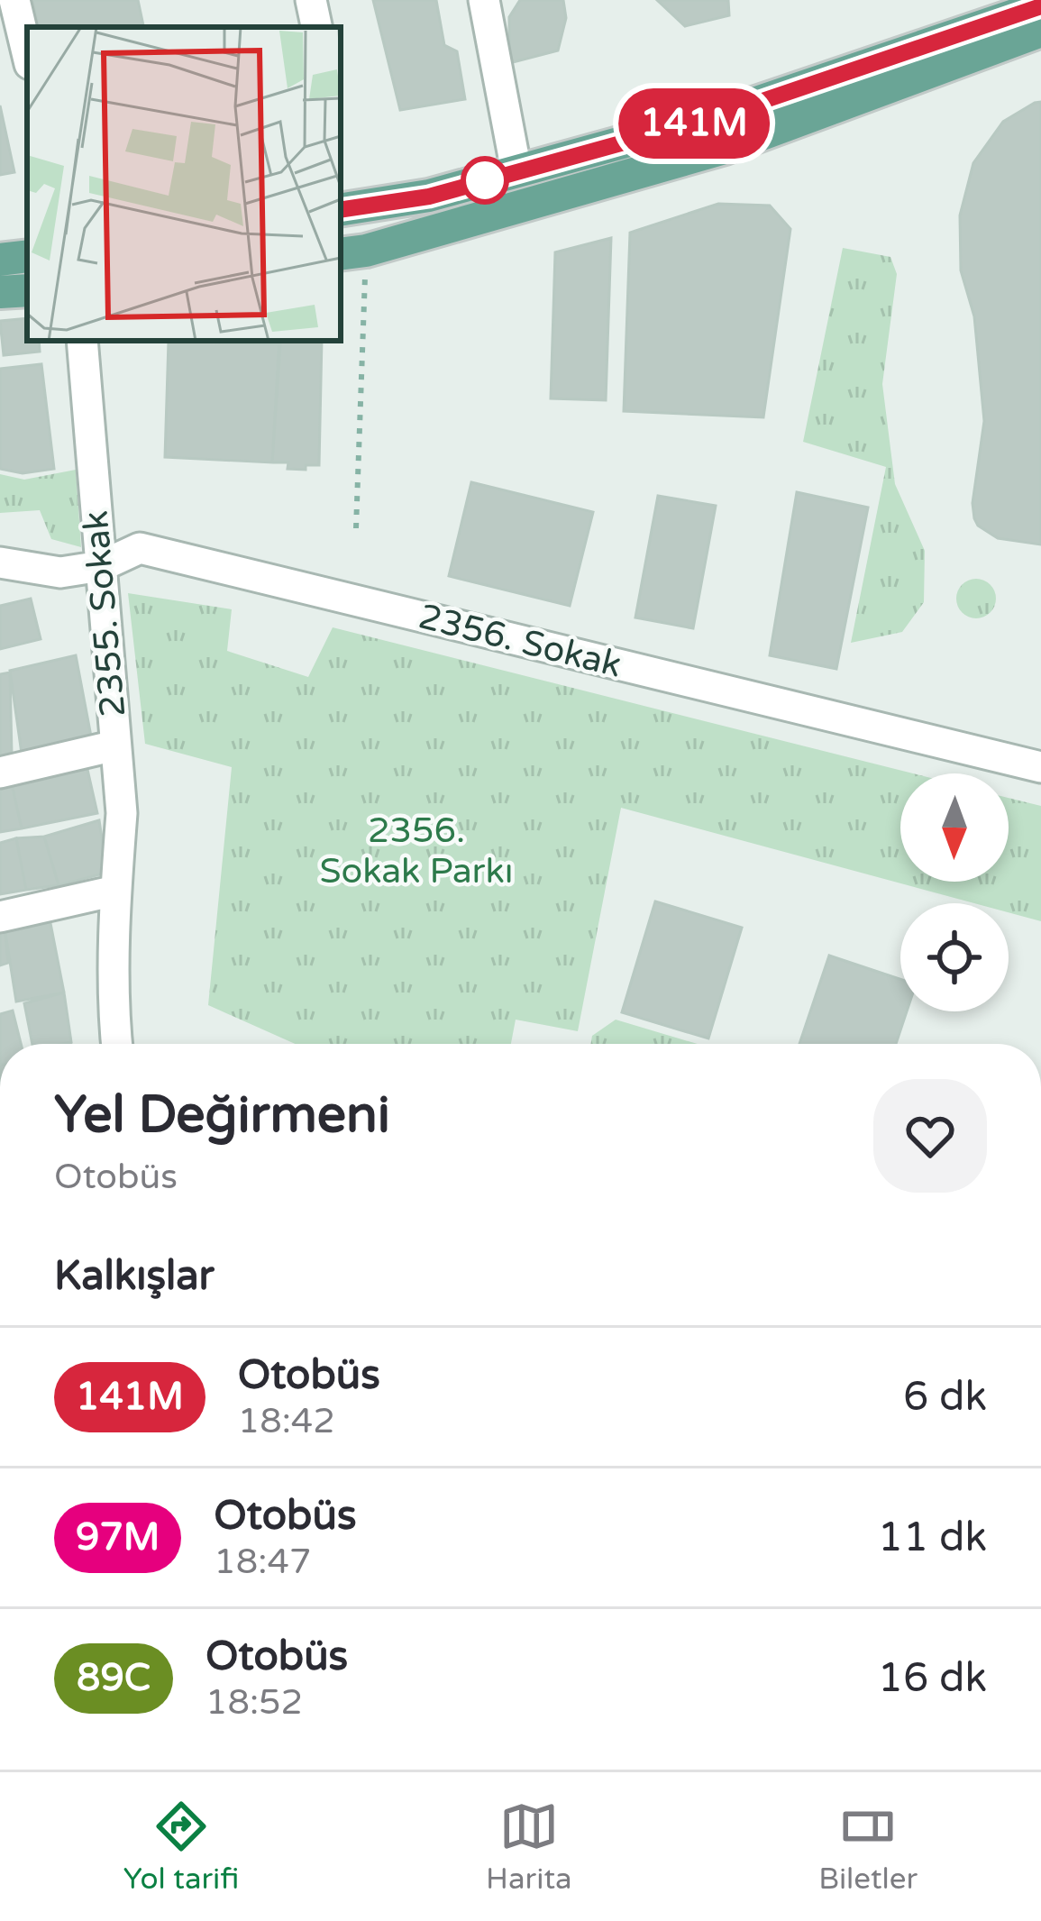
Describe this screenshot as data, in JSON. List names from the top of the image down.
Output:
{
  "streets": {
    "street": ["2355. Sokak", "2356. Sokak"]
  },
  "crossings": [
    ["2355. Sokak", "2356. Sokak"]
  ],
  "parks": ["2356. Sokak Parkı"],
  "lines": ["bus line 141M"],
  "north": "bottom",
  "page": {
    "on_map": "141M",
    "heading": [
      ["Yel Değirmeni", "Otobüs"],
      "Kalkışlar"
    ],
    "list": [
      {
        "mark": "141M",
        "name": "Otobüs",
        "note": "18:42",
        "value": "6 dk"
      },
      {
        "mark": "97M",
        "name": "Otobüs",
        "note": "18:47",
        "value": "11 dk"
      },
      {
        "mark": "89C",
        "name": "Otobüs",
        "note": "18:52",
        "value": "16 dk"
      }
    ],
    "tabs": ["Yol tarifi", "Harita", "Biletler"]
  }
}
